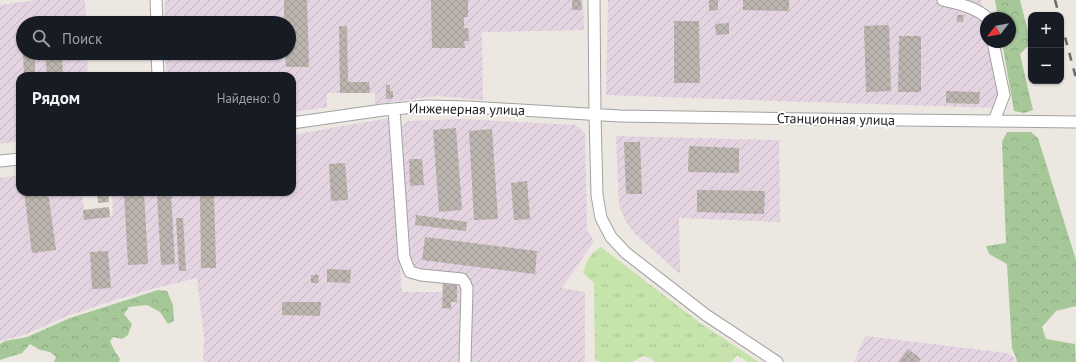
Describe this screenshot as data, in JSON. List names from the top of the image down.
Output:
{
  "streets": {
    "street": ["Инженерная улица", "Станционная улица"]
  },
  "crossings": [
    ["Инженерная улица", "Станционная улица"]
  ],
  "north": "bottom left",
  "page": {
    "map_buttons": ["+", "−"],
    "search": "Поиск",
    "heading": ["Рядом", "Найдено: 0"]
  }
}
